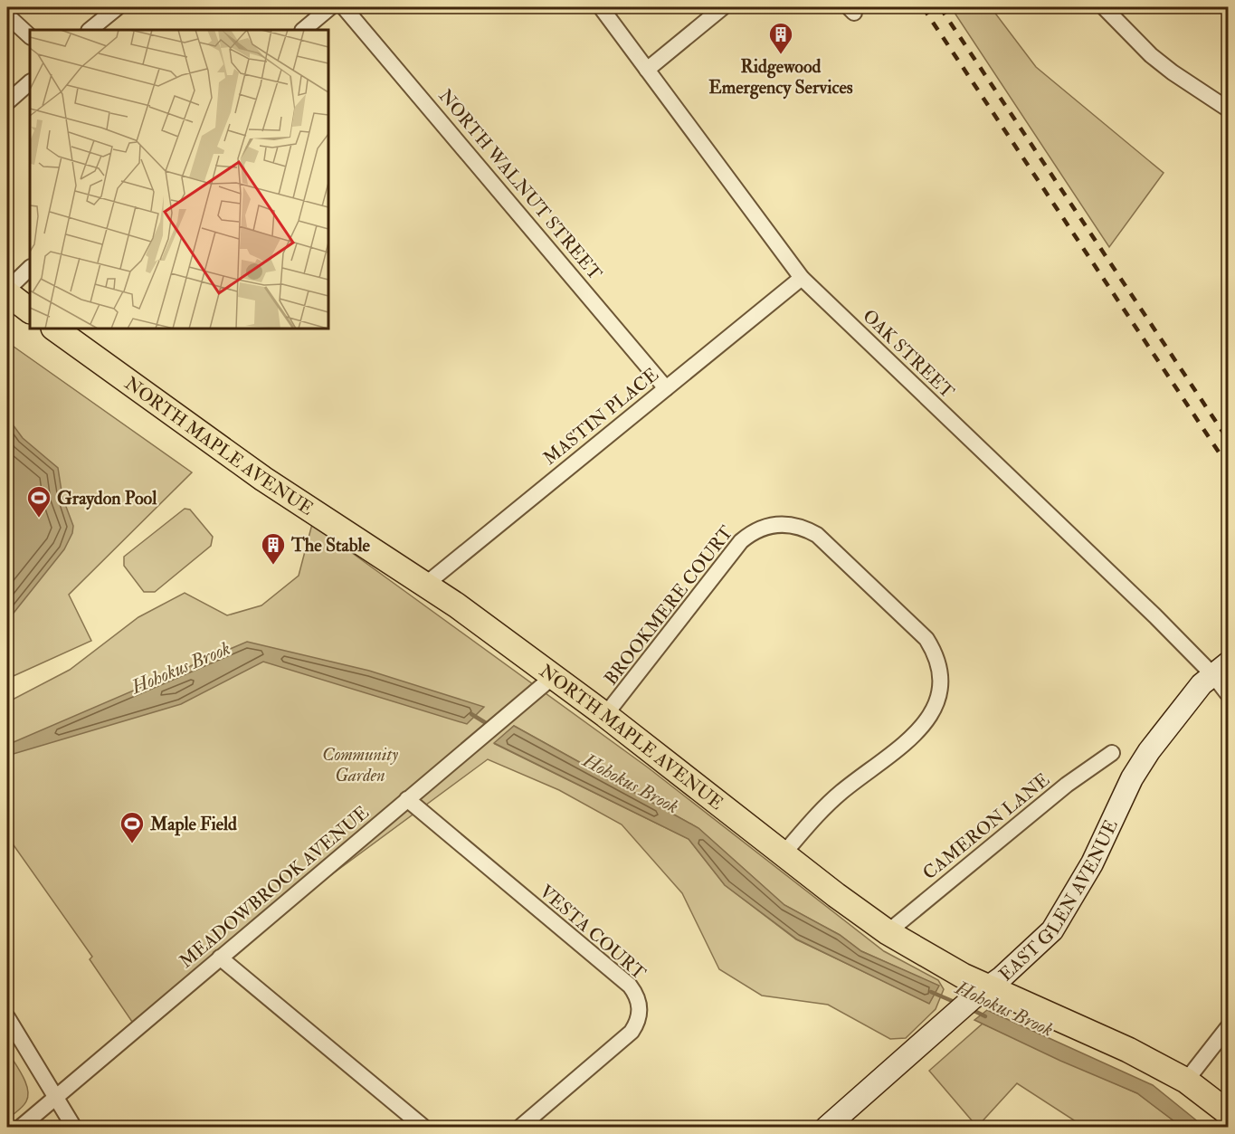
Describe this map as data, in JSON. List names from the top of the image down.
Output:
{
  "streets": {
    "main road": ["NORTH MAPLE AVENUE"],
    "street": [
      "NORTH WALNUT STREET",
      "OAK STREET",
      "MASTIN PLACE",
      "BROOKMERE COURT",
      "CAMERON LANE",
      "MEADOWBROOK AVENUE",
      "EAST GLEN AVENUE",
      "VESTA COURT"
    ]
  },
  "crossings": [
    ["NORTH WALNUT STREET", "MASTIN PLACE"],
    ["OAK STREET", "MASTIN PLACE"],
    ["OAK STREET", "EAST GLEN AVENUE"],
    ["MASTIN PLACE", "NORTH MAPLE AVENUE"],
    ["NORTH MAPLE AVENUE", "BROOKMERE COURT"],
    ["NORTH MAPLE AVENUE", "CAMERON LANE"],
    ["NORTH MAPLE AVENUE", "MEADOWBROOK AVENUE"],
    ["NORTH MAPLE AVENUE", "EAST GLEN AVENUE"],
    ["MEADOWBROOK AVENUE", "VESTA COURT"]
  ],
  "water": ["Hohokus Brook"],
  "parks": ["Community Garden"],
  "places": {
    "building": ["Ridgewood Emergency Services", "The Stable"],
    "sports": ["Graydon Pool", "Maple Field"]
  }
}
